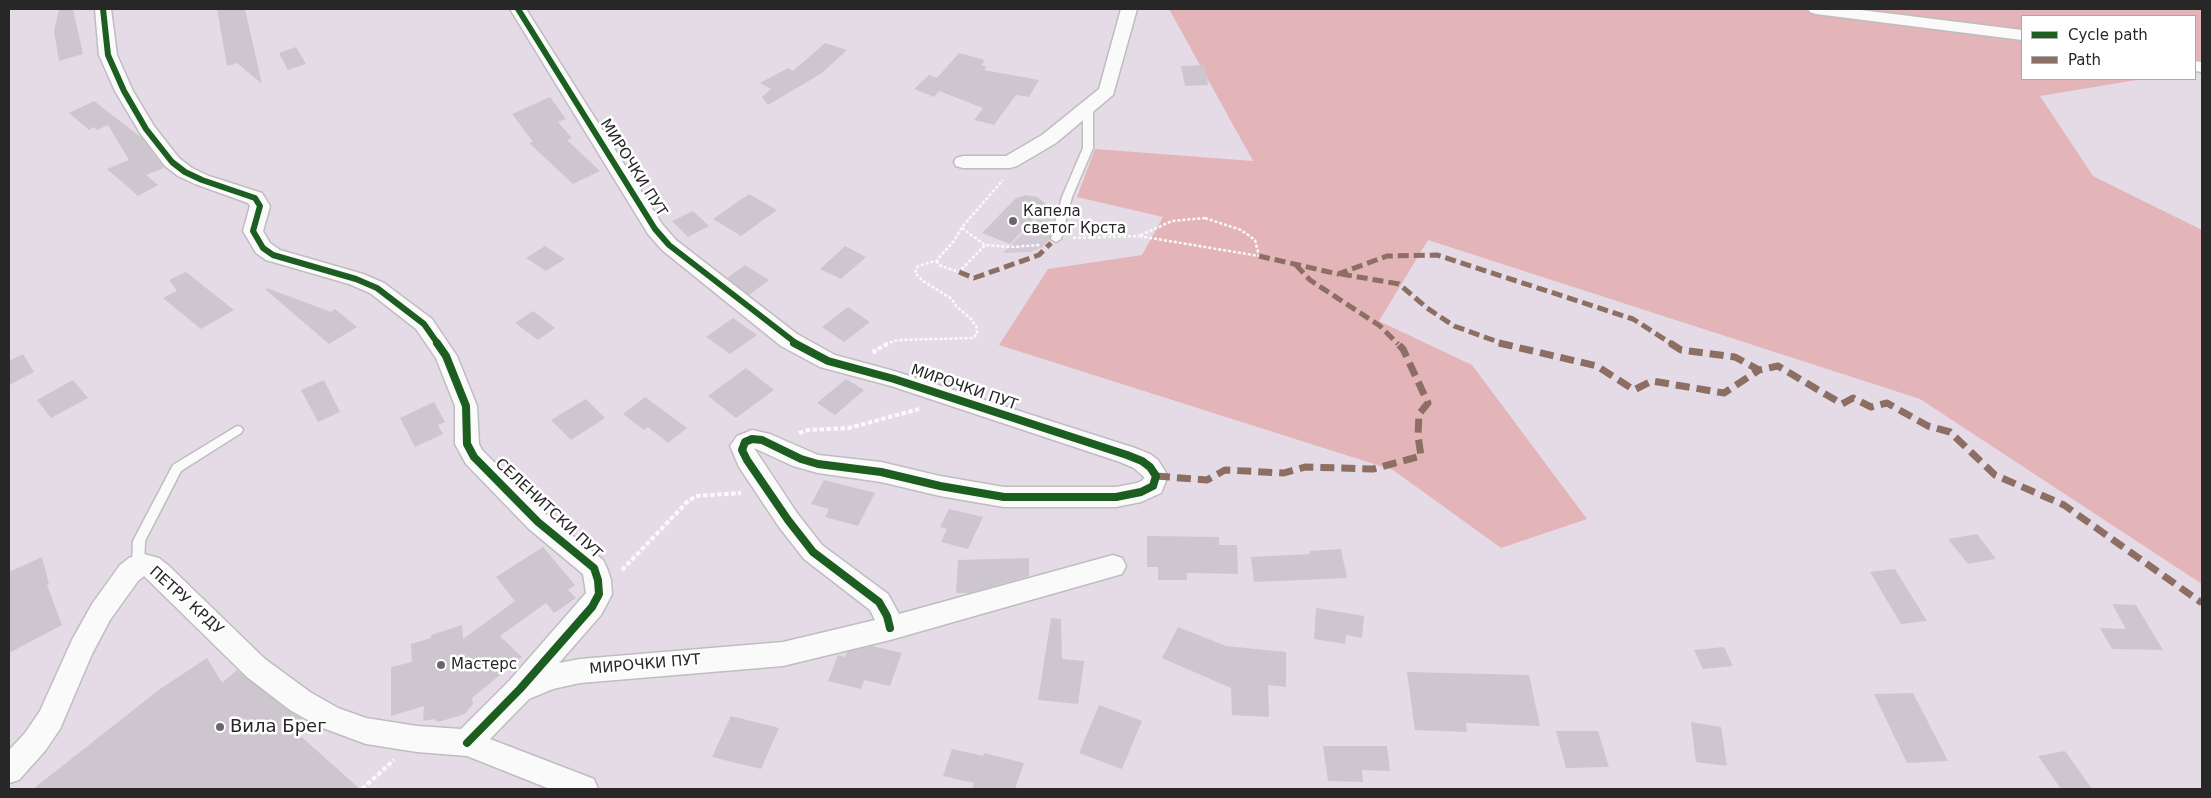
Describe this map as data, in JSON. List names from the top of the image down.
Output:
{
  "streets": {
    "street": ["МИРОЧКИ ПУТ", "СЕЛЕНИТСКИ ПУТ", "ПЕТРУ КРДУ"]
  },
  "crossings": [
    ["МИРОЧКИ ПУТ", "СЕЛЕНИТСКИ ПУТ"]
  ],
  "places": ["Капела светог Крста", "Мастерс", "Вила Брег"],
  "legend": ["Cycle path", "Path"]
}
